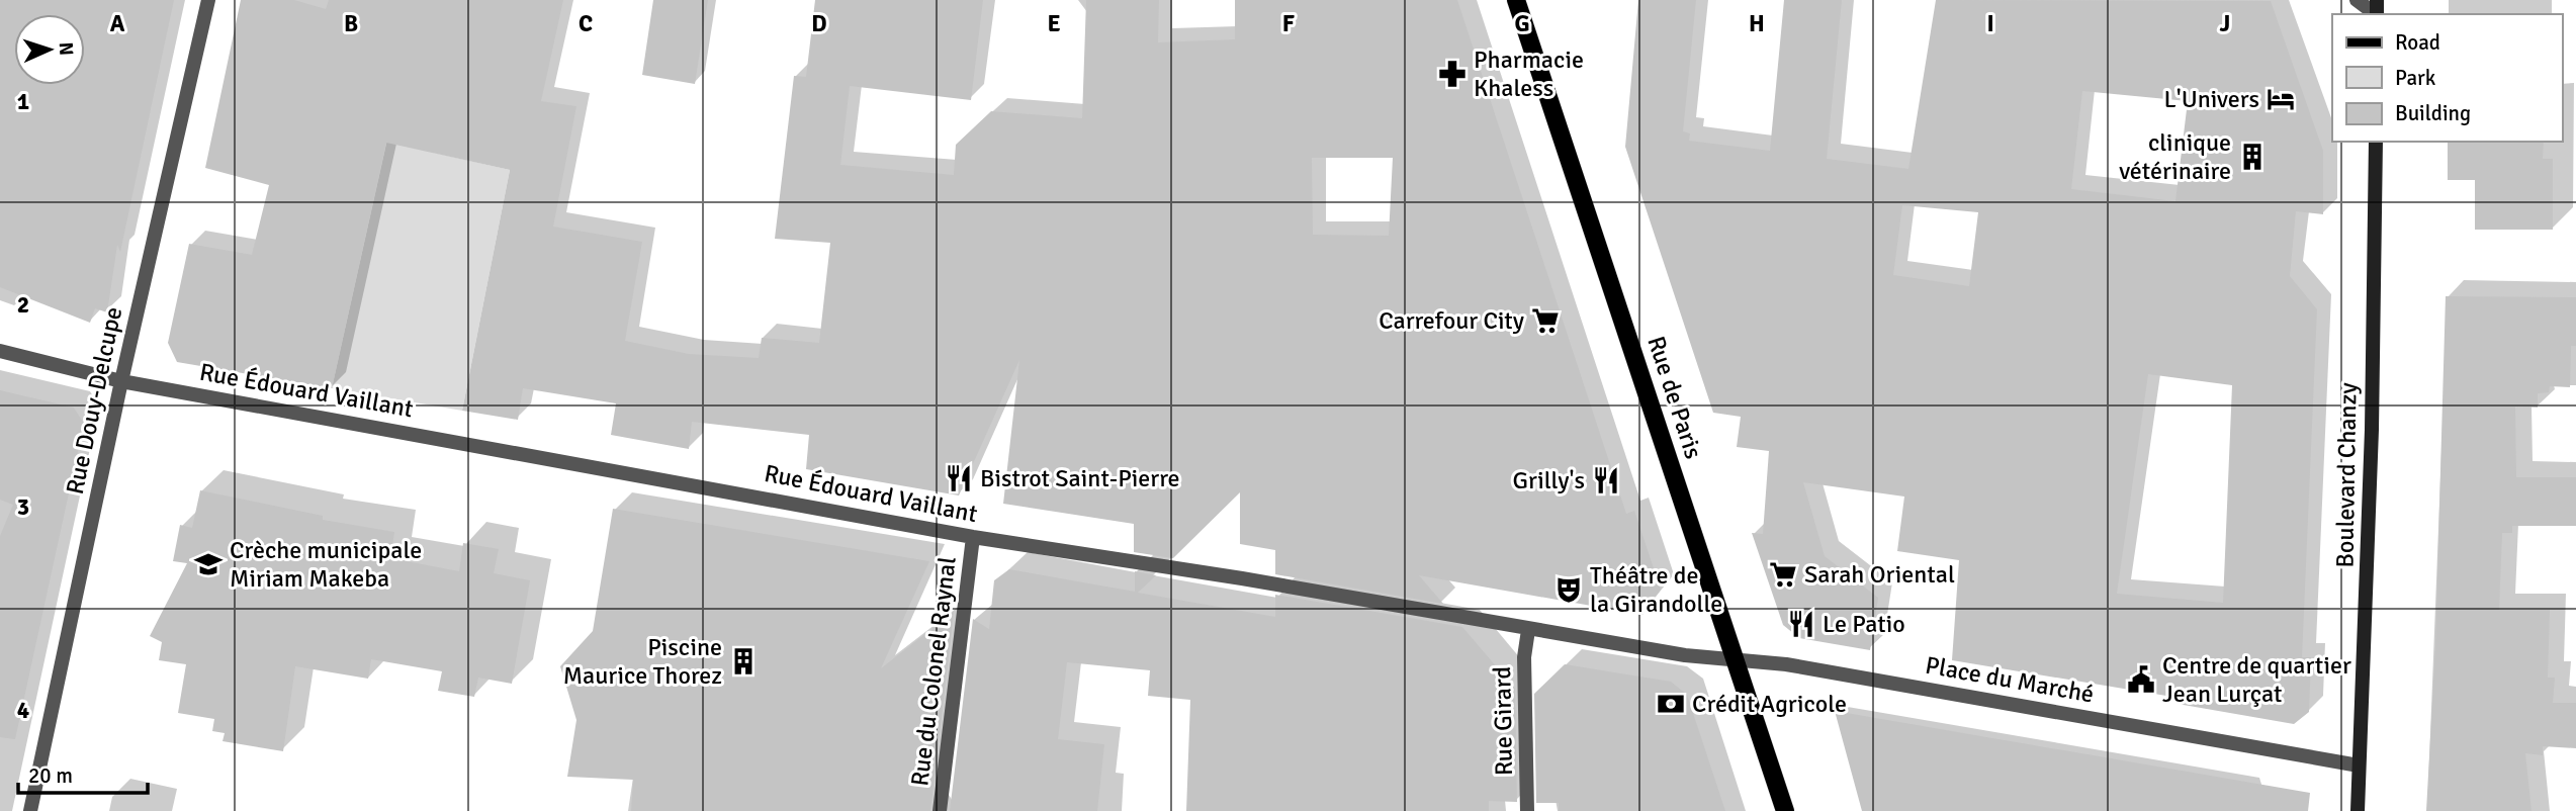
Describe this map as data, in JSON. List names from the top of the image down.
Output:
{
  "streets": {
    "main road": ["Rue de Paris", "Boulevard Chanzy"],
    "street": [
      "Rue Édouard Vaillant",
      "Rue Douy-Delcupe",
      "Rue du Colonel Raynal",
      "Place du Marché",
      "Rue Girard"
    ]
  },
  "crossings": [
    ["Rue Édouard Vaillant", "Rue de Paris"],
    ["Rue Édouard Vaillant", "Rue Douy-Delcupe"],
    ["Rue Édouard Vaillant", "Rue du Colonel Raynal"],
    ["Rue Édouard Vaillant", "Place du Marché"],
    ["Rue Édouard Vaillant", "Rue Girard"],
    ["Rue de Paris", "Place du Marché"],
    ["Boulevard Chanzy", "Place du Marché"]
  ],
  "places": {
    "pharmacy": ["Pharmacie Khaless"],
    "hotel": ["L'Univers"],
    "building": ["clinique vétérinaire", "Piscine Maurice Thorez"],
    "supermarket": ["Carrefour City", "Sarah Oriental"],
    "restaurant": ["Bistrot Saint-Pierre", "Grilly's", "Le Patio"],
    "school or university": ["Crèche municipale Miriam Makeba"],
    "theatre": ["Théâtre de la Girandolle"],
    "public building": ["Centre de quartier Jean Lurçat"],
    "bank": ["Crédit Agricole"]
  },
  "legend": ["Road", "Park", "Building"],
  "scale_bar": "20 m",
  "north": "right",
  "grid": {
    "columns": [
      "A",
      "B",
      "C",
      "D",
      "E",
      "F",
      "G",
      "H",
      "I",
      "J"
    ],
    "rows": [
      "1",
      "2",
      "3",
      "4"
    ]
  }
}
